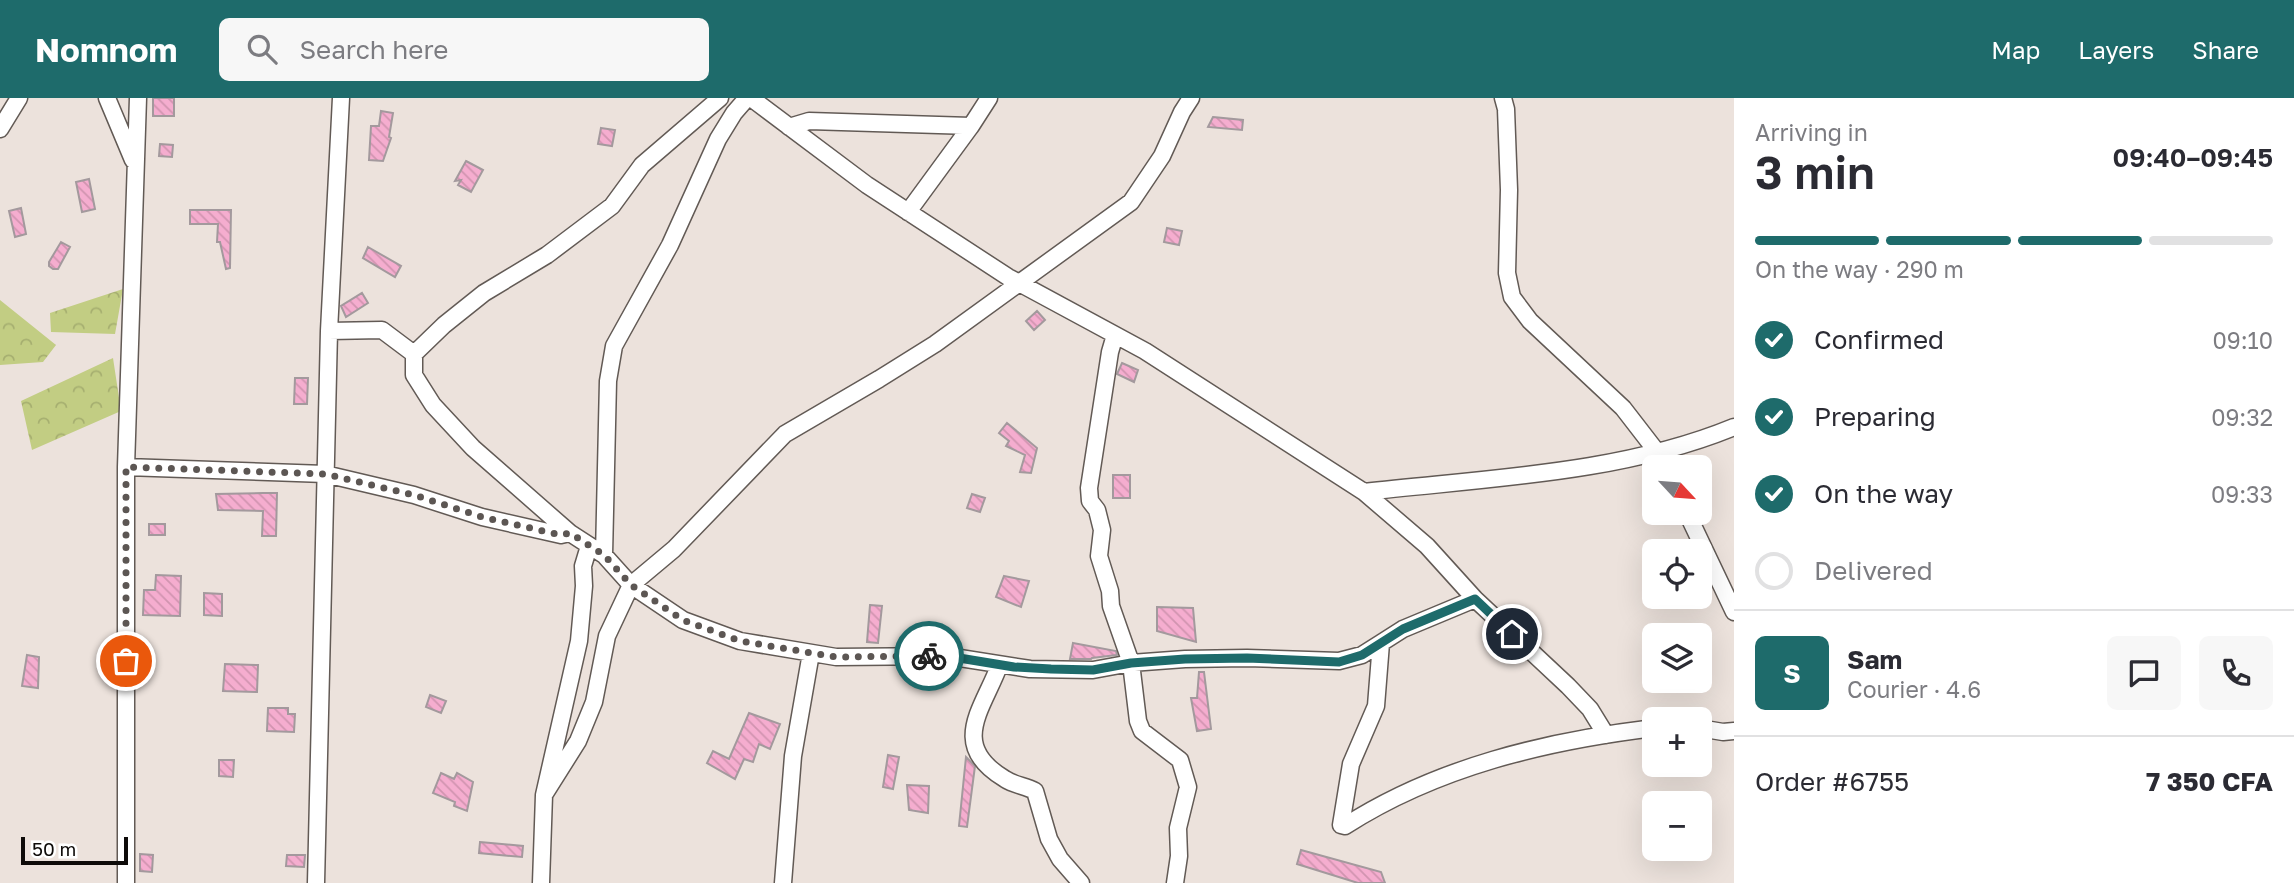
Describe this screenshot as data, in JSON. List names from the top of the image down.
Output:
{
  "scale_bar": "50 m",
  "north": "bottom right",
  "page": {
    "header": "Nomnom",
    "search": "Search here",
    "nav": ["Map", "Layers", "Share"],
    "heading": ["3 min", "Arriving in", "09:40–09:45"],
    "panel": [
      "Sam",
      "Courier · 4.6",
      "Order #6755",
      "7 350 CFA"
    ],
    "bar": "On the way · 290 m",
    "list": [
      ["Confirmed", "09:10"],
      ["Preparing", "09:32"],
      ["On the way", "09:33"],
      "Delivered"
    ],
    "map_buttons": ["+", "−"],
    "round": "S",
    "scale": "50 m"
  }
}
